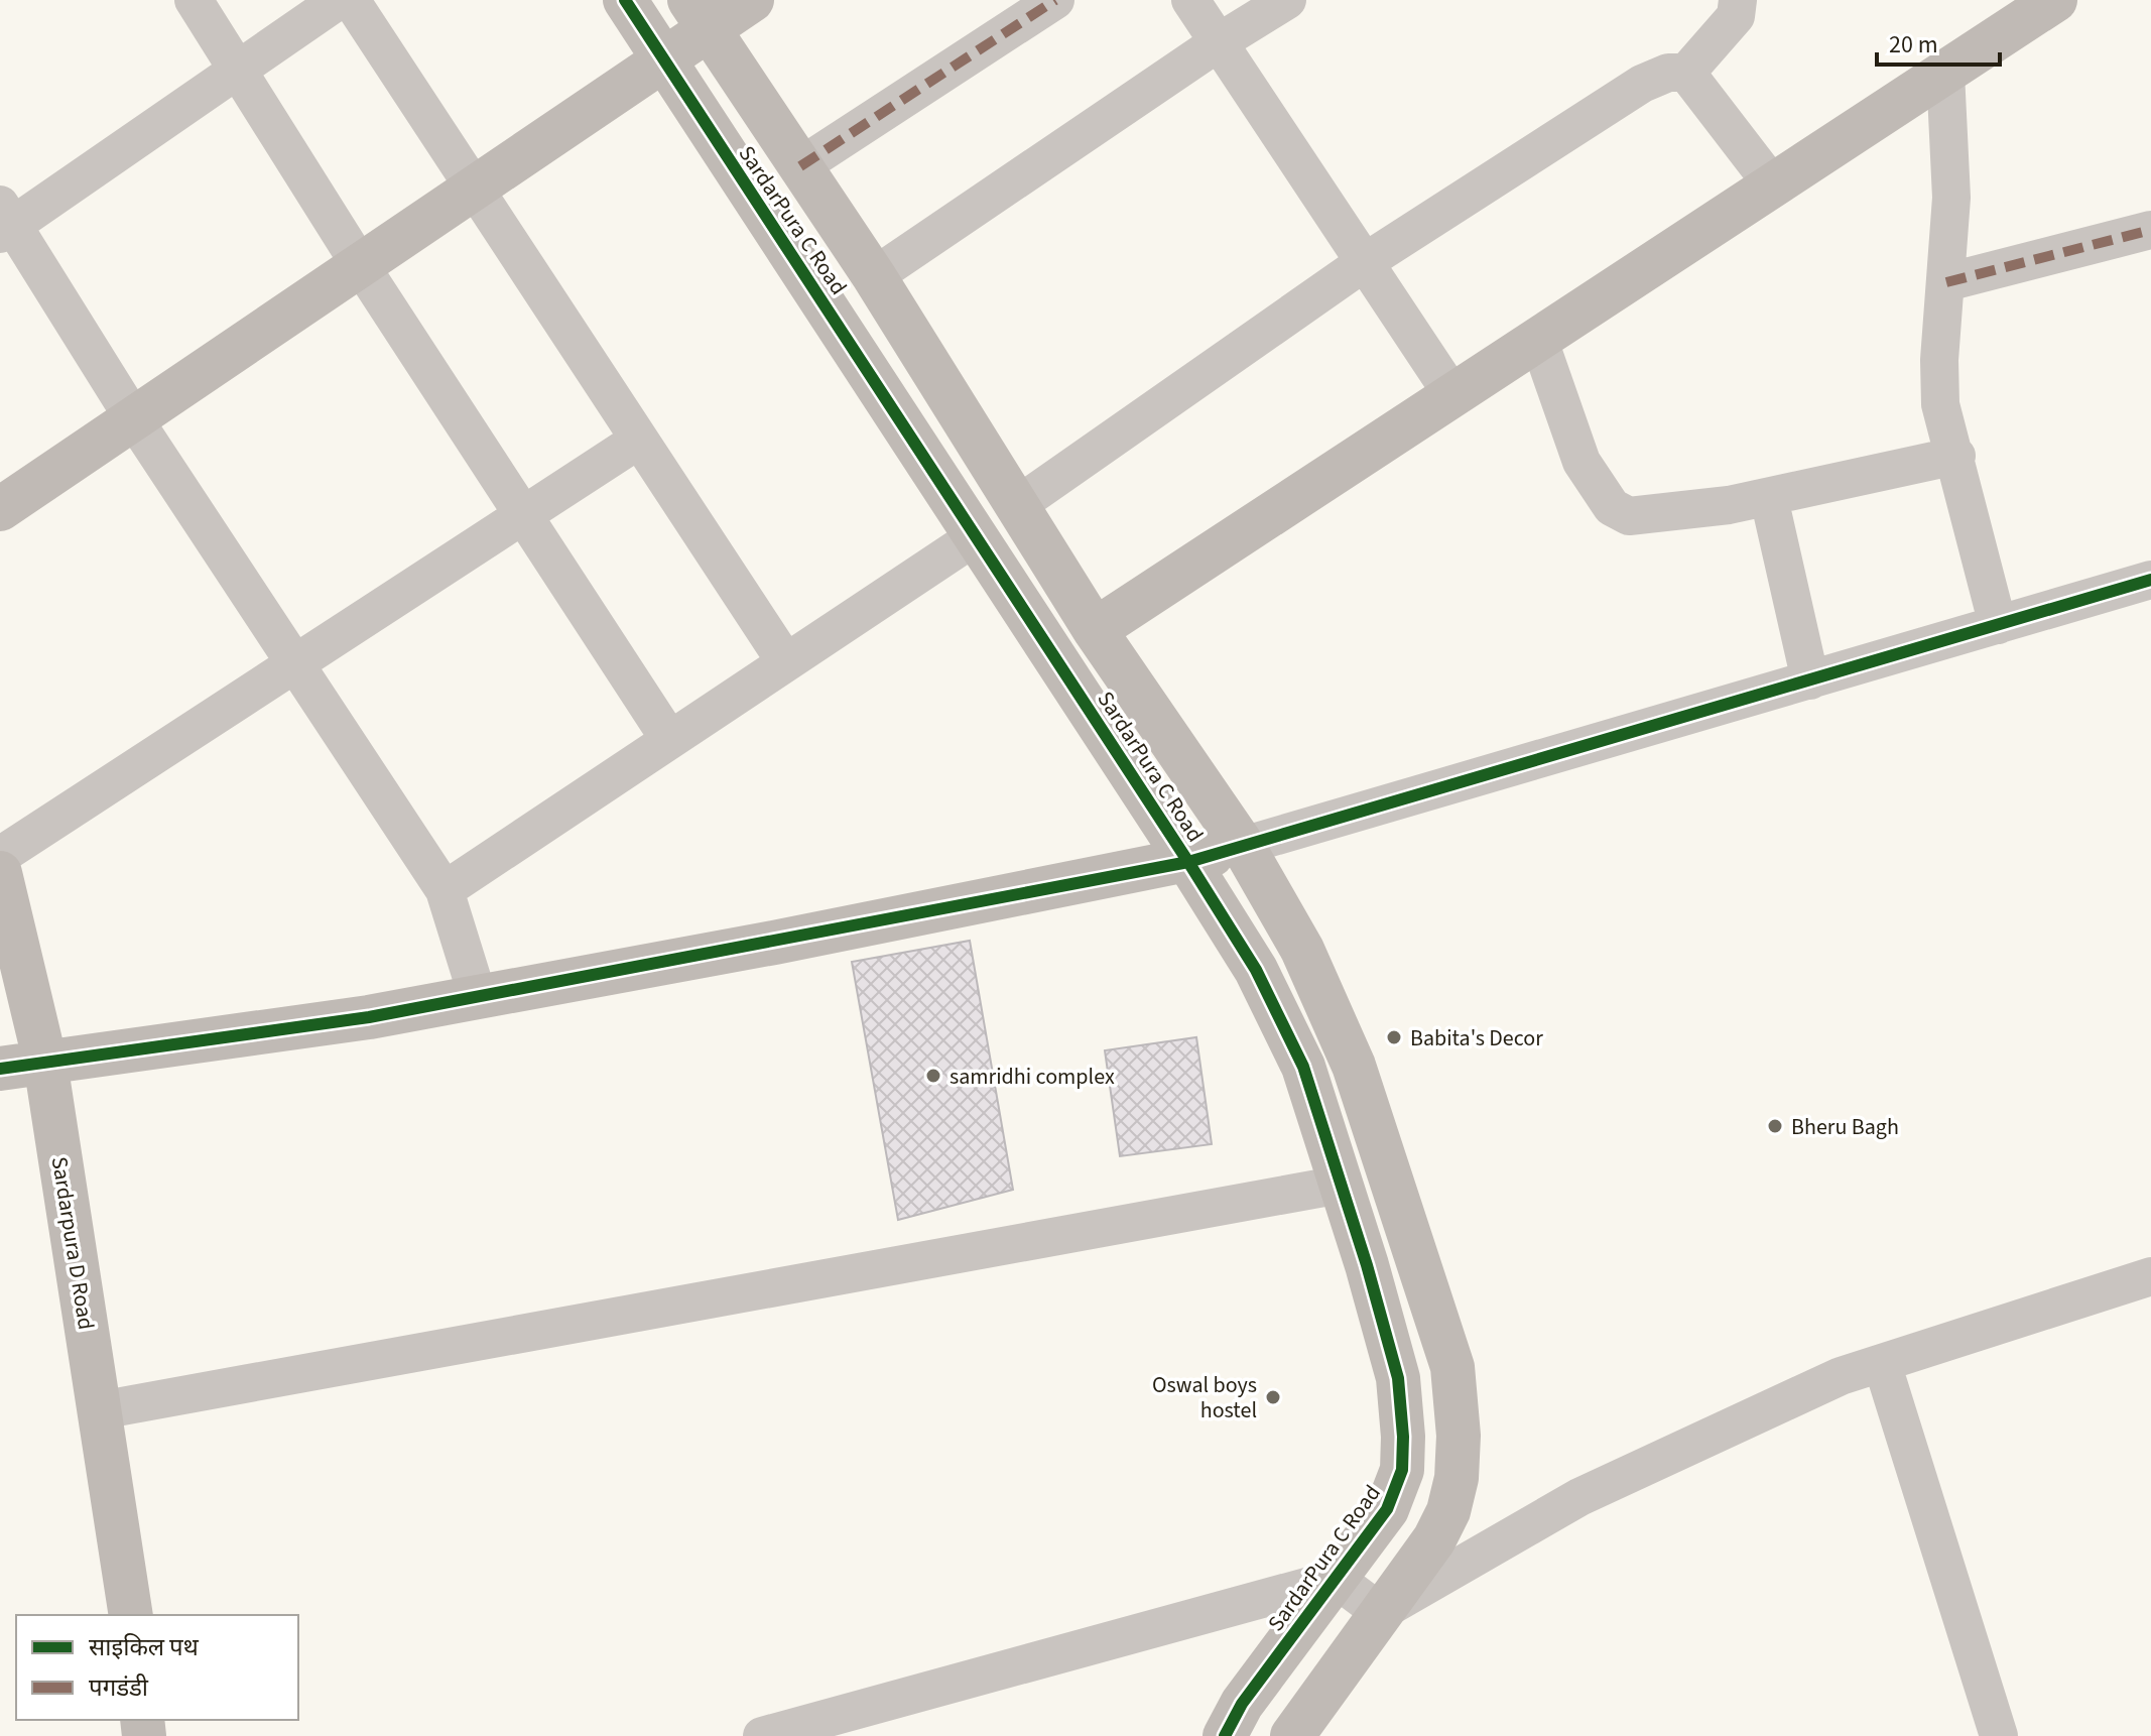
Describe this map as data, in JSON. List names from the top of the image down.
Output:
{
  "streets": {
    "street": ["SardarPura C Road", "Sardarpura D Road"]
  },
  "places": [
    "Babita's Decor",
    "samridhi complex",
    "Bheru Bagh",
    "Oswal boys hostel"
  ],
  "legend": ["साइकिल पथ", "पगडंडी"],
  "scale_bar": "20 m"
}
